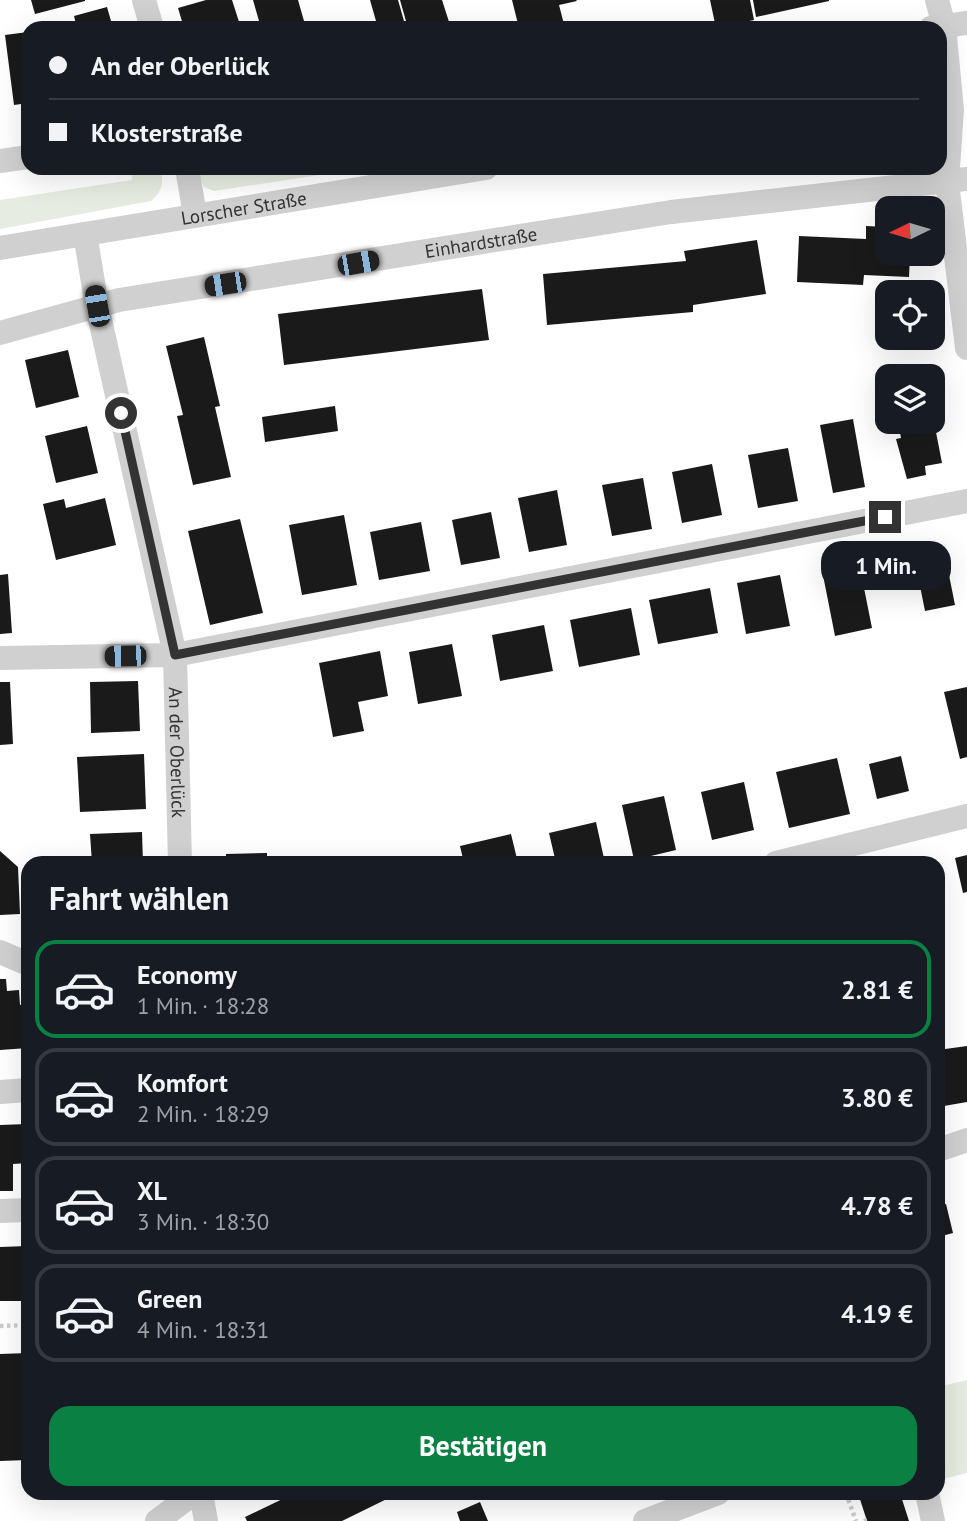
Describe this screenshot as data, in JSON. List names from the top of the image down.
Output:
{
  "streets": {
    "street": ["Lorscher Straße", "Einhardstraße", "An der Oberlück"]
  },
  "crossings": [
    ["Lorscher Straße", "An der Oberlück"],
    ["Einhardstraße", "An der Oberlück"]
  ],
  "north": "left",
  "page": {
    "banner": ["An der Oberlück", "Klosterstraße"],
    "bubble": "1 Min.",
    "heading": "Fahrt wählen",
    "list": [
      {
        "name": "Economy",
        "note": "1 Min. · 18:28",
        "value": "2.81 €"
      },
      {
        "name": "Komfort",
        "note": "2 Min. · 18:29",
        "value": "3.80 €"
      },
      {
        "name": "XL",
        "note": "3 Min. · 18:30",
        "value": "4.78 €"
      },
      {
        "name": "Green",
        "note": "4 Min. · 18:31",
        "value": "4.19 €"
      }
    ],
    "buttons": "Bestätigen"
  }
}
